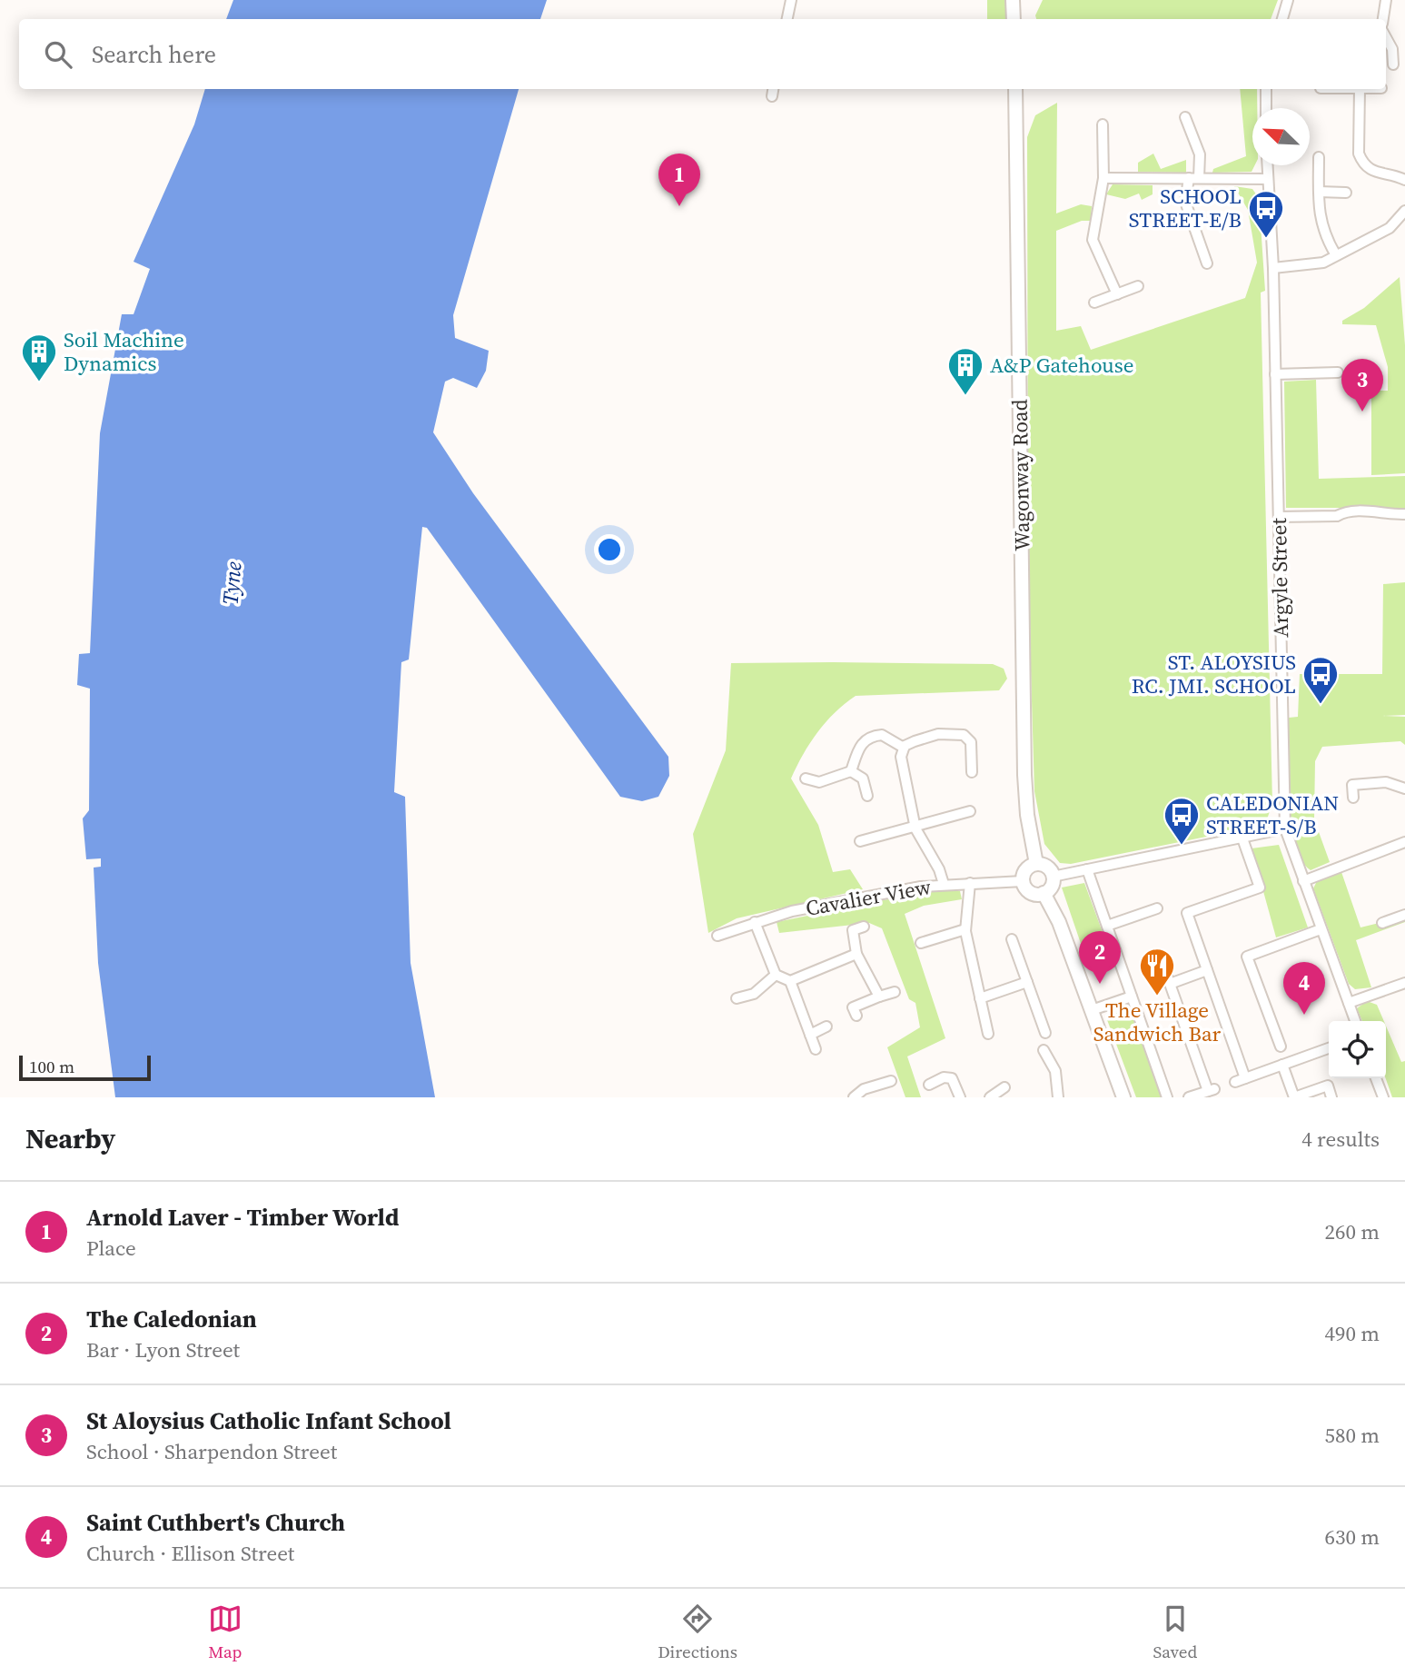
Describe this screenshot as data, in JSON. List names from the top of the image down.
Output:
{
  "streets": {
    "main road": ["Wagonway Road"],
    "street": ["Argyle Street", "Cavalier View"]
  },
  "crossings": [
    ["Wagonway Road", "Cavalier View"]
  ],
  "water": ["Tyne"],
  "places": {
    "bus stop": ["SCHOOL STREET-E/B", "ST. ALOYSIUS RC. JMI. SCHOOL", "CALEDONIAN STREET-S/B"],
    "building": ["Soil Machine Dynamics", "A&P Gatehouse"],
    "restaurant": ["The Village Sandwich Bar"]
  },
  "scale_bar": "100 m",
  "north": "top left",
  "page": {
    "search": "Search here",
    "pins": [
      "1",
      "3",
      "2",
      "4"
    ],
    "scale": "100 m",
    "heading": ["Nearby", "4 results"],
    "list": [
      {
        "mark": "1",
        "name": "Arnold Laver - Timber World",
        "note": "Place",
        "value": "260 m"
      },
      {
        "mark": "2",
        "name": "The Caledonian",
        "note": "Bar · Lyon Street",
        "value": "490 m"
      },
      {
        "mark": "3",
        "name": "St Aloysius Catholic Infant School",
        "note": "School · Sharpendon Street",
        "value": "580 m"
      },
      {
        "mark": "4",
        "name": "Saint Cuthbert's Church",
        "note": "Church · Ellison Street",
        "value": "630 m"
      }
    ],
    "nav": ["Map", "Directions", "Saved"]
  }
}
